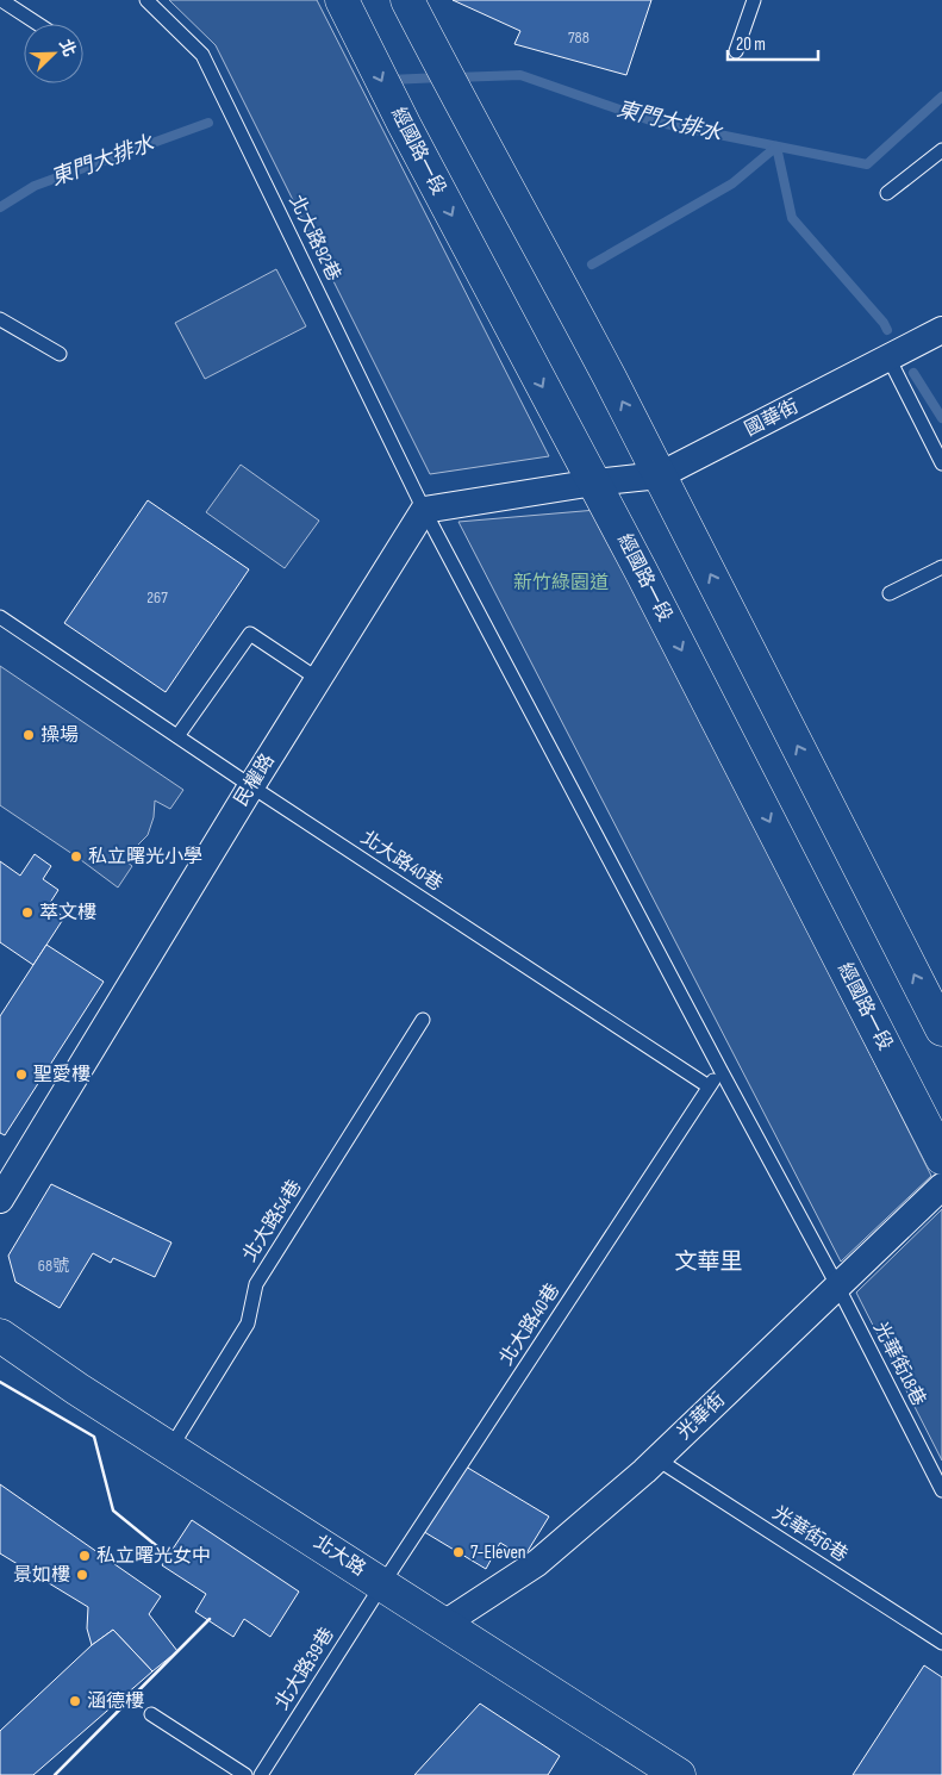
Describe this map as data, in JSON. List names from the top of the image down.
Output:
{
  "streets": {
    "main road": ["經國路一段", "北大路"],
    "street": ["國華街", "民權路", "光華街"],
    "lane": [
      "北大路92巷",
      "北大路40巷",
      "北大路54巷",
      "光華街18巷",
      "光華街6巷",
      "北大路39巷"
    ]
  },
  "crossings": [
    ["經國路一段", "國華街"],
    ["北大路92巷", "民權路"],
    ["北大路92巷", "北大路40巷"],
    ["北大路92巷", "光華街18巷"],
    ["民權路", "北大路40巷"],
    ["北大路40巷", "光華街18巷"],
    ["北大路40巷", "北大路"],
    ["北大路40巷", "北大路39巷"],
    ["北大路54巷", "北大路"],
    ["光華街18巷", "光華街"],
    ["光華街", "光華街6巷"],
    ["光華街", "北大路"],
    ["北大路", "北大路39巷"]
  ],
  "districts": ["文華里"],
  "water": ["東門大排水"],
  "parks": ["新竹綠園道"],
  "places": [
    "操場",
    "私立曙光小學",
    "萃文樓",
    "聖愛樓",
    "7-Eleven",
    "私立曙光女中",
    "景如樓",
    "涵德樓"
  ],
  "house_numbers": ["788", "267", "68號"],
  "scale_bar": "20 m",
  "north": "top right"
}
